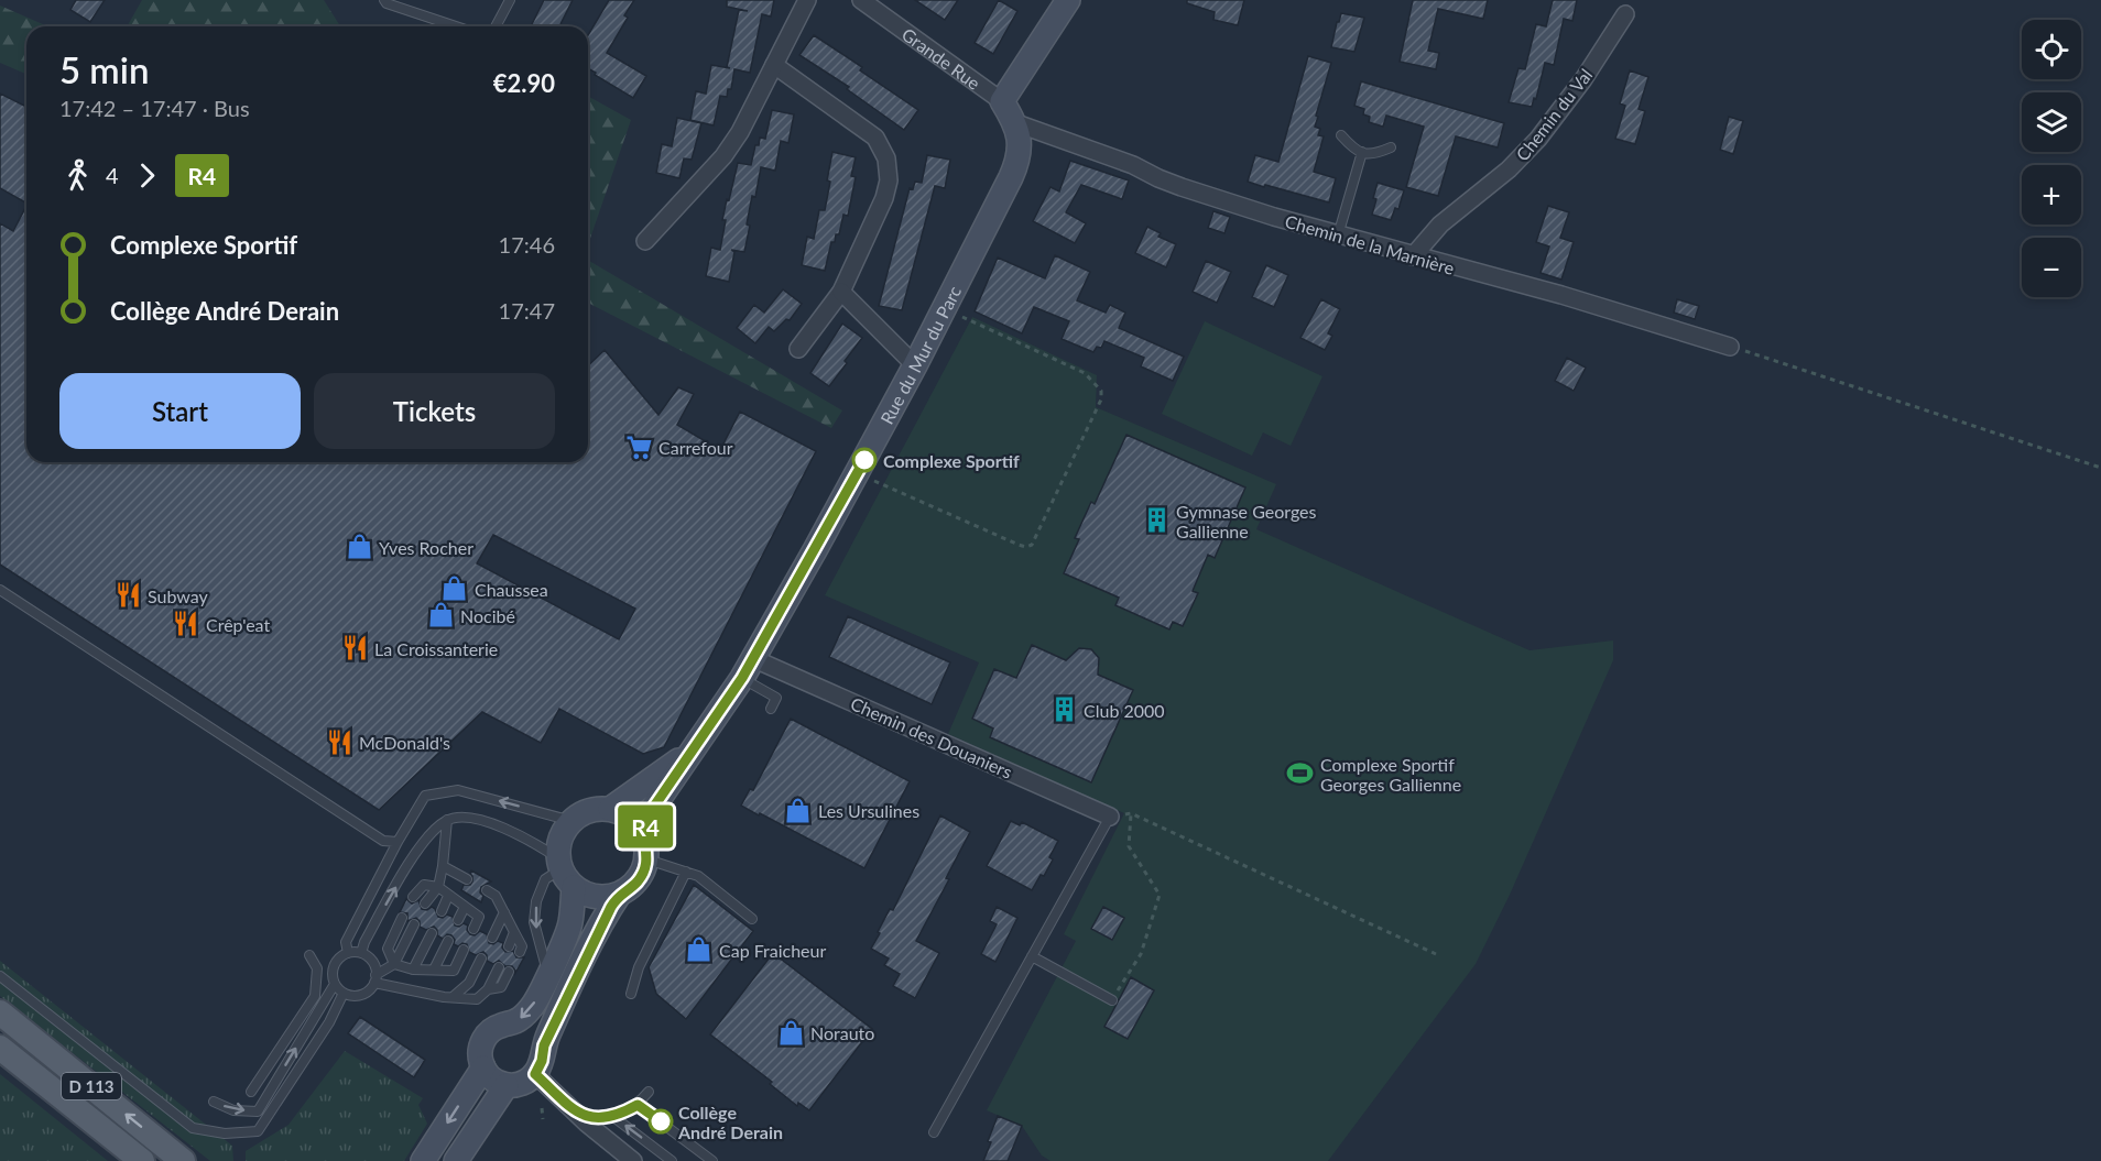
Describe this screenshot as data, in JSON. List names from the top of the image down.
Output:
{
  "streets": {
    "main road": ["D 113"],
    "street": [
      "Grande Rue",
      "Chemin du Val",
      "Chemin de la Marnière",
      "Rue du Mur du Parc",
      "Chemin des Douaniers"
    ]
  },
  "crossings": [
    ["Grande Rue", "Chemin de la Marnière"],
    ["Grande Rue", "Rue du Mur du Parc"],
    ["Chemin du Val", "Chemin de la Marnière"],
    ["Chemin de la Marnière", "Rue du Mur du Parc"],
    ["Rue du Mur du Parc", "Chemin des Douaniers"]
  ],
  "places": {
    "supermarket": ["Carrefour"],
    "other": ["Complexe Sportif", "Collège André Derain"],
    "building": ["Gymnase Georges Gallienne", "Club 2000"],
    "shop": [
      "Yves Rocher",
      "Chaussea",
      "Nocibé",
      "Les Ursulines",
      "Cap Fraicheur",
      "Norauto"
    ],
    "restaurant": [
      "Subway",
      "Crêp'eat",
      "La Croissanterie",
      "McDonald's"
    ],
    "sports": ["Complexe Sportif Georges Gallienne"]
  },
  "lines": ["bus line R4"],
  "page": {
    "on_map": "R4",
    "map_buttons": ["+", "−"],
    "heading": ["5 min", "17:42 – 17:47 · Bus", "€2.90"],
    "legs": ["4", "R4"],
    "list": [
      {
        "name": "Complexe Sportif",
        "value": "17:46"
      },
      {
        "name": "Collège André Derain",
        "value": "17:47"
      }
    ],
    "buttons": ["Start", "Tickets"]
  }
}
